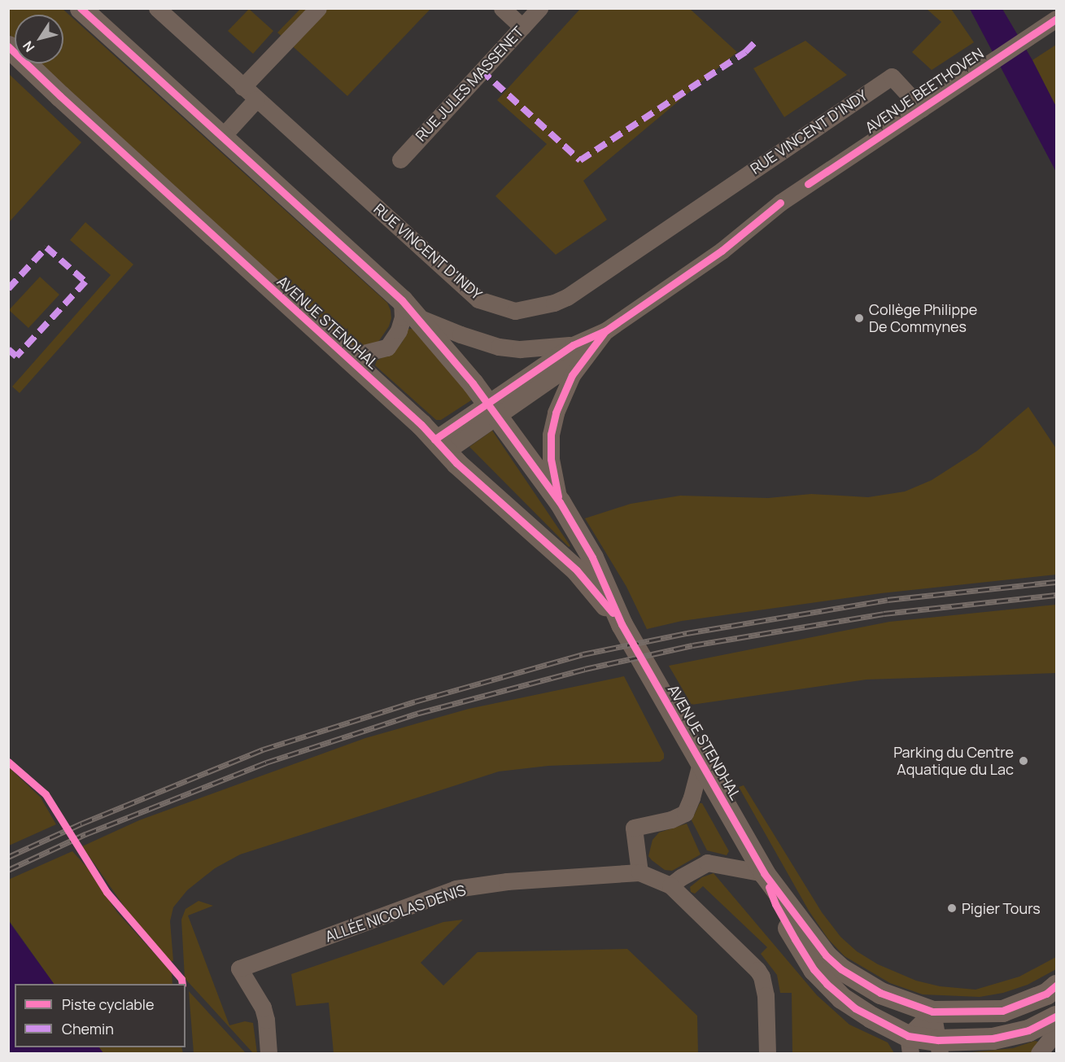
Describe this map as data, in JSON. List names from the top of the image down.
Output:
{
  "streets": {
    "street": [
      "RUE JULES MASSENET",
      "AVENUE BEETHOVEN",
      "RUE VINCENT D'INDY",
      "AVENUE STENDHAL",
      "ALLÉE NICOLAS DENIS"
    ]
  },
  "crossings": [
    ["AVENUE BEETHOVEN", "RUE VINCENT D'INDY"],
    ["AVENUE BEETHOVEN", "AVENUE STENDHAL"]
  ],
  "places": ["Collège Philippe De Commynes", "Parking du Centre Aquatique du Lac", "Pigier Tours"],
  "legend": ["Piste cyclable", "Chemin"],
  "north": "bottom left"
}
